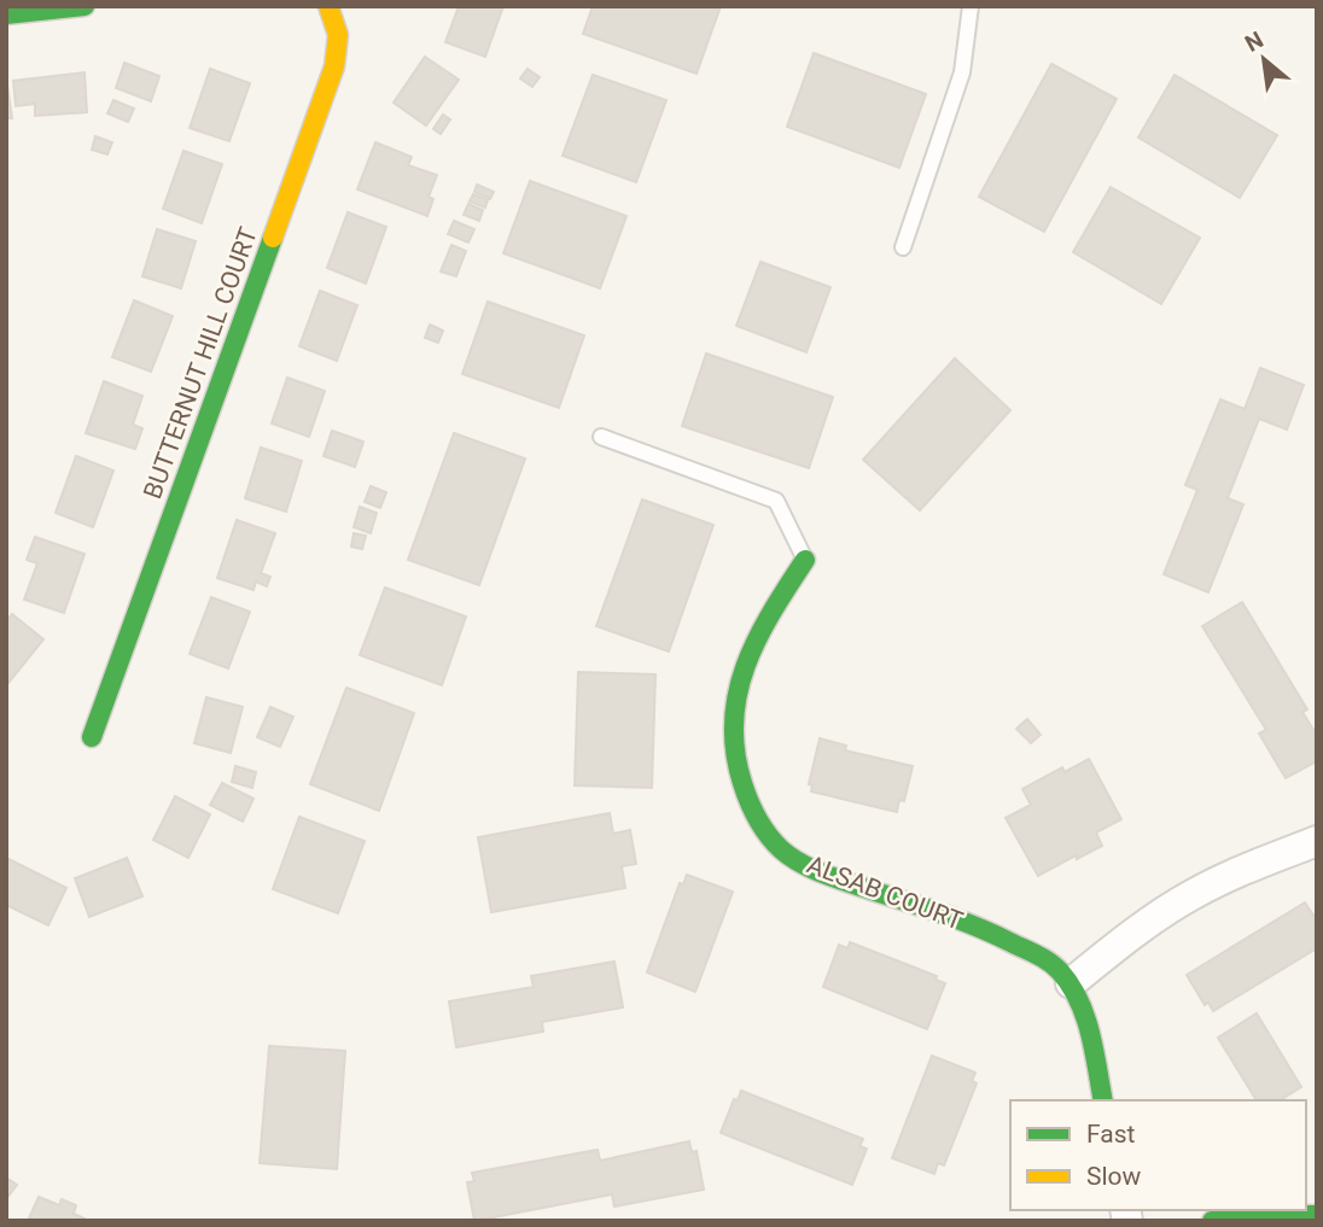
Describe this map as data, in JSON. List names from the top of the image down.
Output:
{
  "streets": {
    "street": ["BUTTERNUT HILL COURT", "ALSAB COURT"]
  },
  "legend": ["Fast", "Slow"],
  "north": "top left"
}
